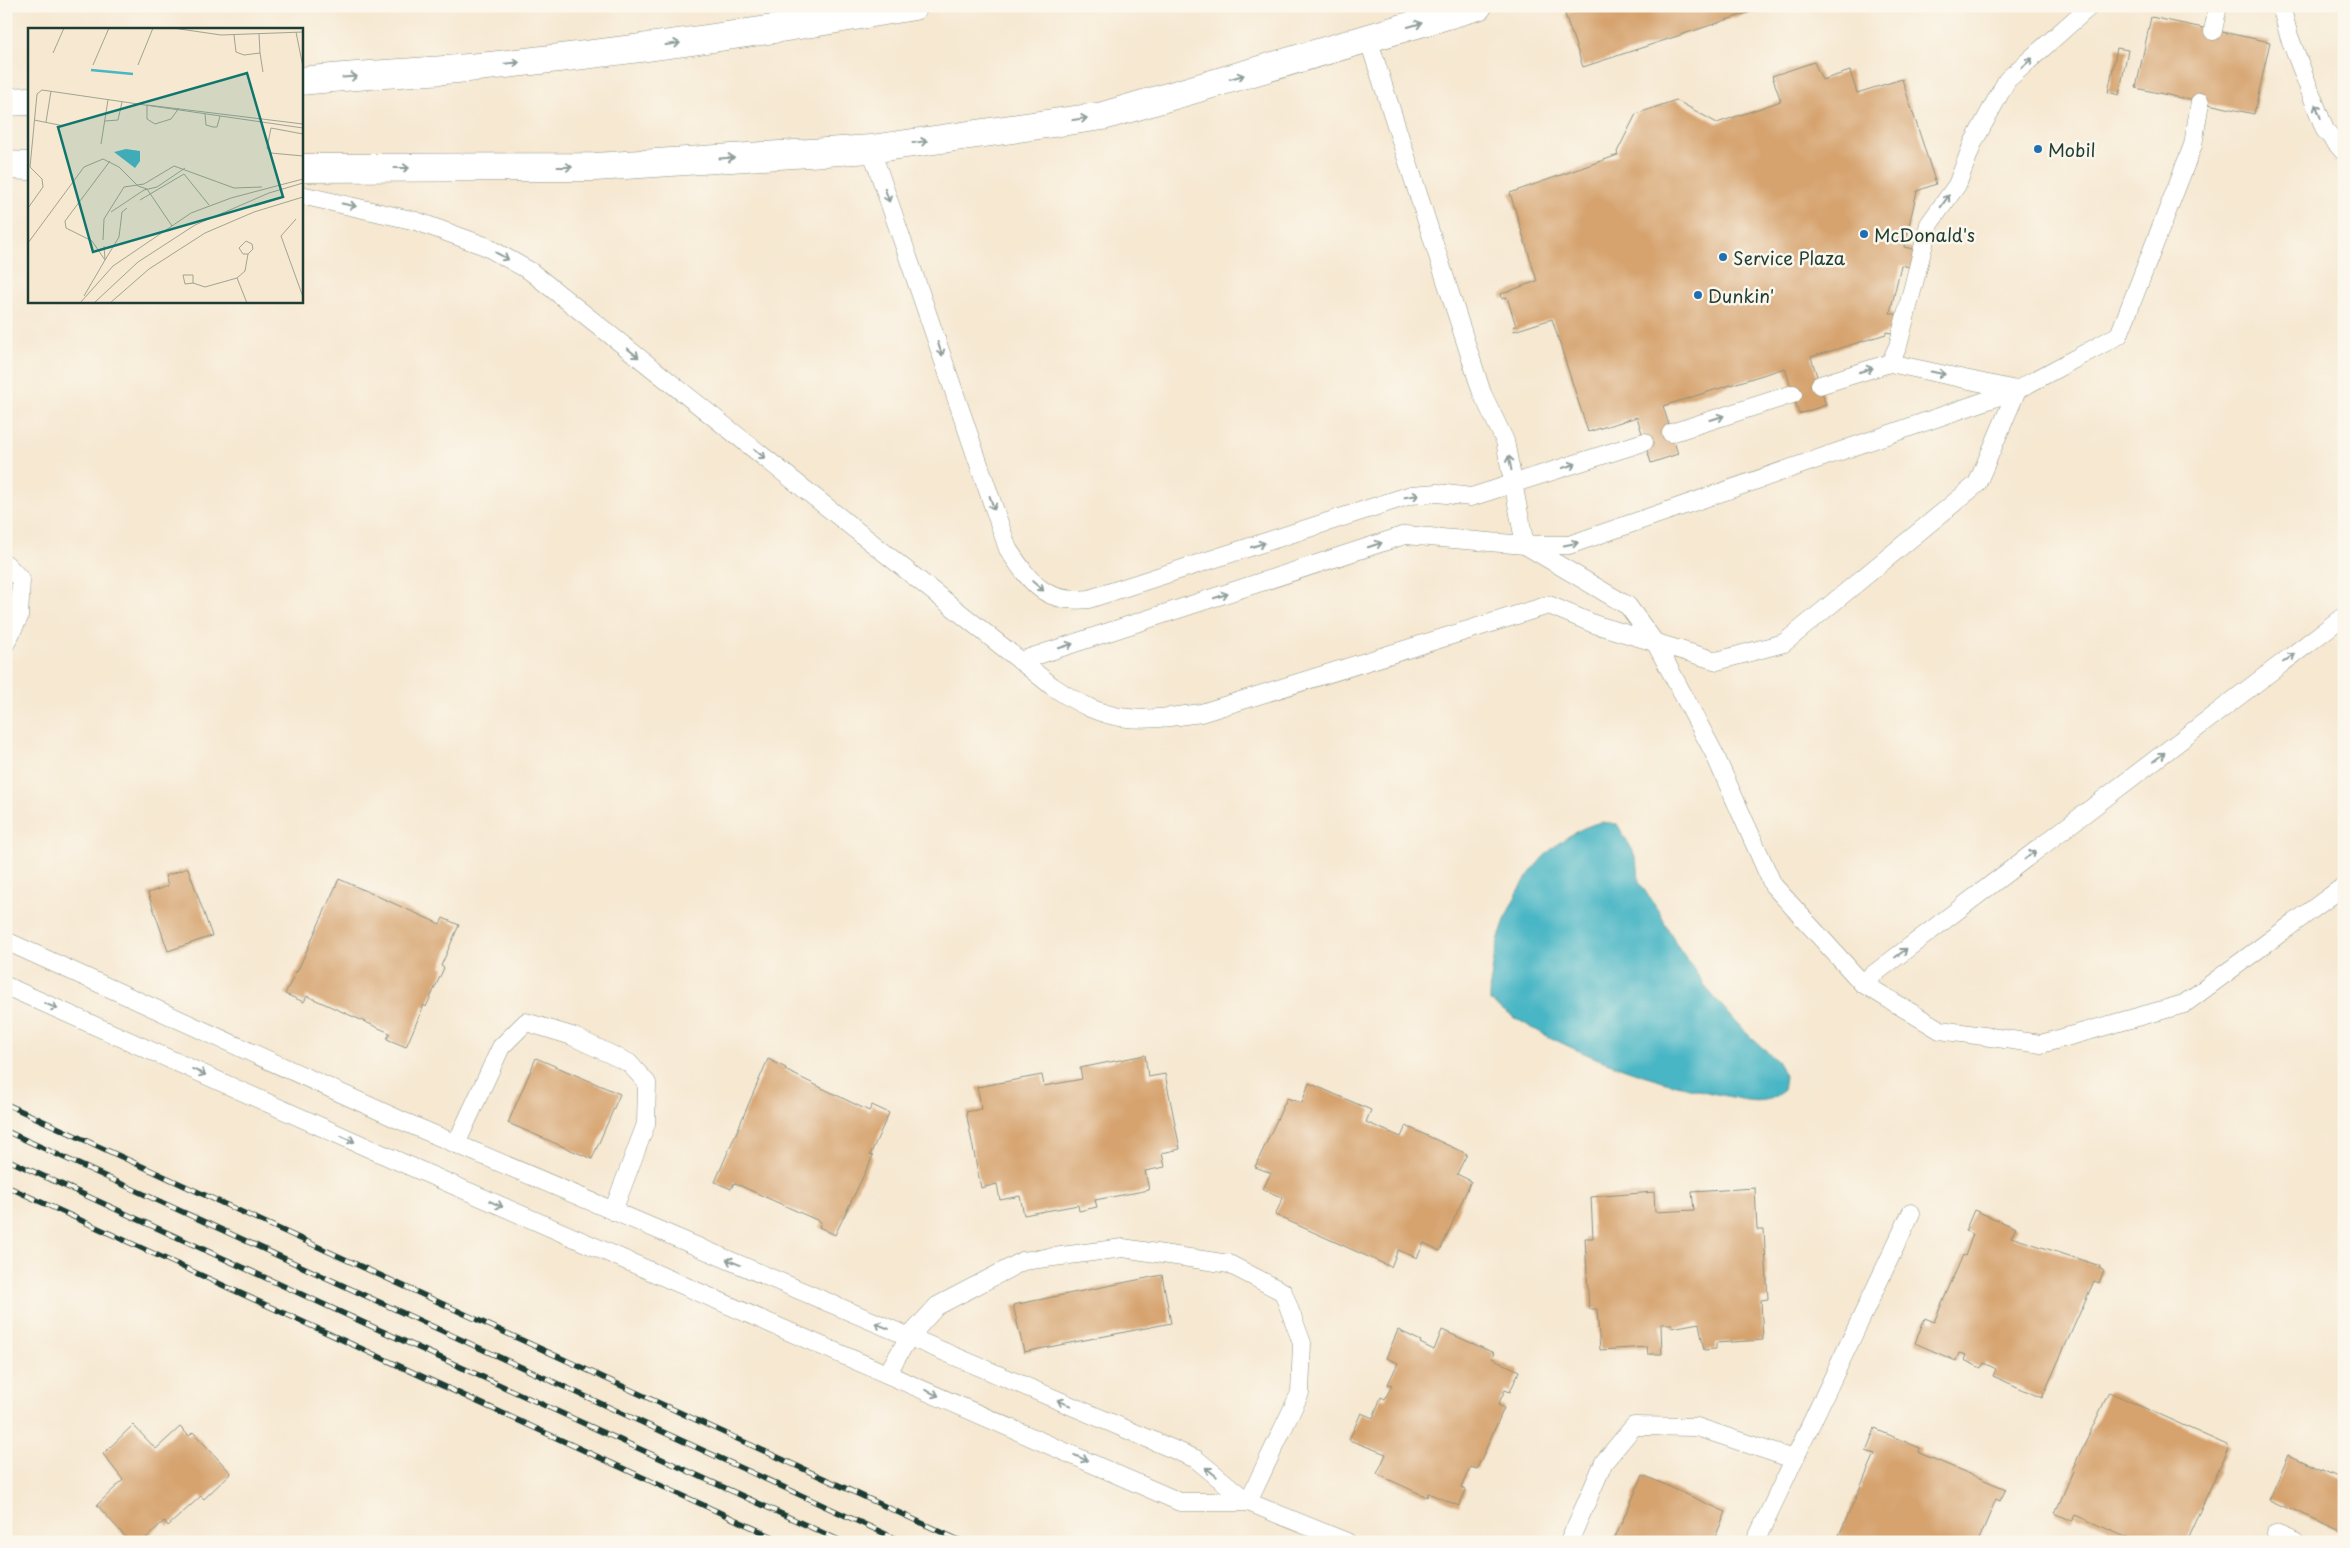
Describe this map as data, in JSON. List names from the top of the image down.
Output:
{
  "places": [
    "Mobil",
    "McDonald's",
    "Service Plaza",
    "Dunkin'"
  ]
}
